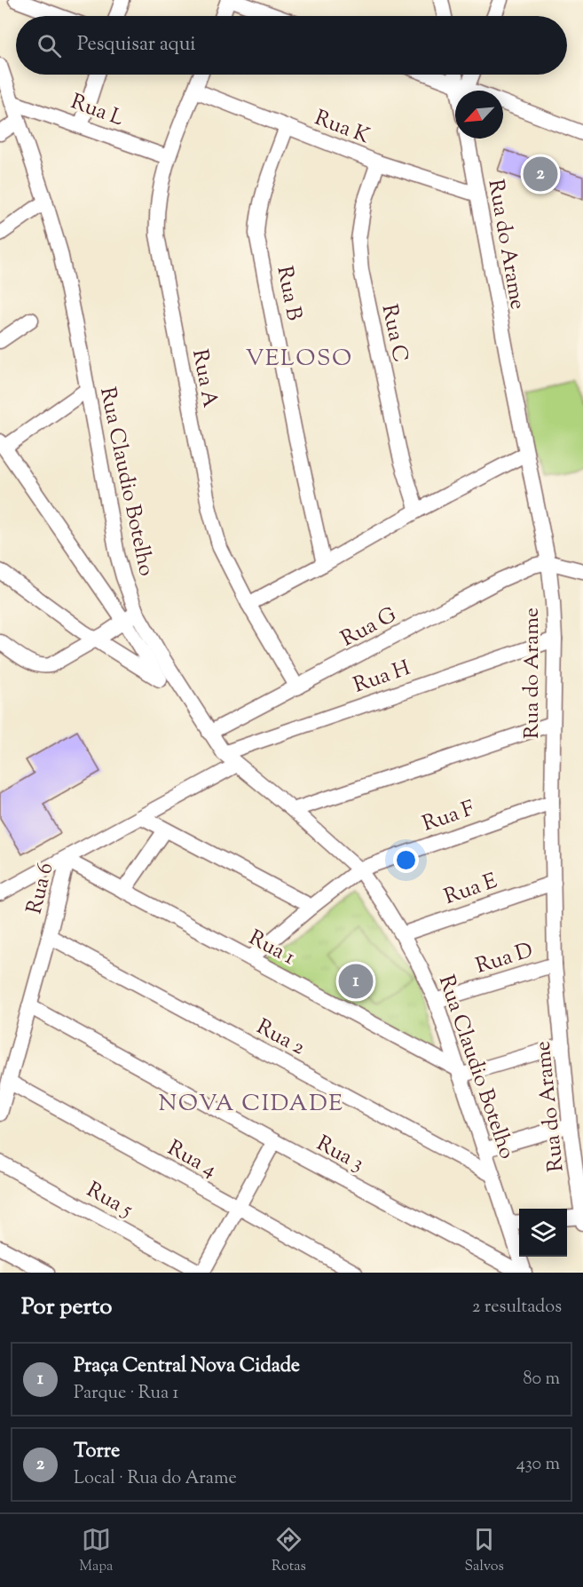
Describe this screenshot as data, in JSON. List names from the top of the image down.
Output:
{
  "streets": {
    "street": [
      "Rua L",
      "Rua K",
      "Rua do Arame",
      "Rua B",
      "Rua C",
      "Rua A",
      "Rua Claudio Botelho",
      "Rua G",
      "Rua H",
      "Rua F",
      "Rua 6",
      "Rua E",
      "Rua 1",
      "Rua D",
      "Rua 2",
      "Rua 3",
      "Rua 4",
      "Rua 5"
    ]
  },
  "crossings": [
    ["Rua L", "Rua A"],
    ["Rua L", "Rua Claudio Botelho"],
    ["Rua K", "Rua do Arame"],
    ["Rua K", "Rua B"],
    ["Rua K", "Rua C"],
    ["Rua K", "Rua A"],
    ["Rua do Arame", "Rua G"],
    ["Rua do Arame", "Rua H"],
    ["Rua do Arame", "Rua F"],
    ["Rua do Arame", "Rua E"],
    ["Rua do Arame", "Rua D"],
    ["Rua A", "Rua G"],
    ["Rua Claudio Botelho", "Rua G"],
    ["Rua Claudio Botelho", "Rua H"],
    ["Rua Claudio Botelho", "Rua F"],
    ["Rua Claudio Botelho", "Rua 6"],
    ["Rua Claudio Botelho", "Rua E"],
    ["Rua Claudio Botelho", "Rua 1"],
    ["Rua Claudio Botelho", "Rua D"],
    ["Rua Claudio Botelho", "Rua 2"],
    ["Rua Claudio Botelho", "Rua 3"],
    ["Rua F", "Rua 1"],
    ["Rua 6", "Rua 1"],
    ["Rua 6", "Rua 2"],
    ["Rua 6", "Rua 3"],
    ["Rua 6", "Rua 4"]
  ],
  "districts": ["VELOSO", "NOVA CIDADE"],
  "north": "bottom left",
  "page": {
    "search": "Pesquisar aqui",
    "pins": ["2", "1"],
    "heading": ["Por perto", "2 resultados"],
    "list": [
      {
        "mark": "1",
        "name": "Praça Central Nova Cidade",
        "note": "Parque · Rua 1",
        "value": "80 m"
      },
      {
        "mark": "2",
        "name": "Torre",
        "note": "Local · Rua do Arame",
        "value": "430 m"
      }
    ],
    "nav": ["Mapa", "Rotas", "Salvos"]
  }
}
